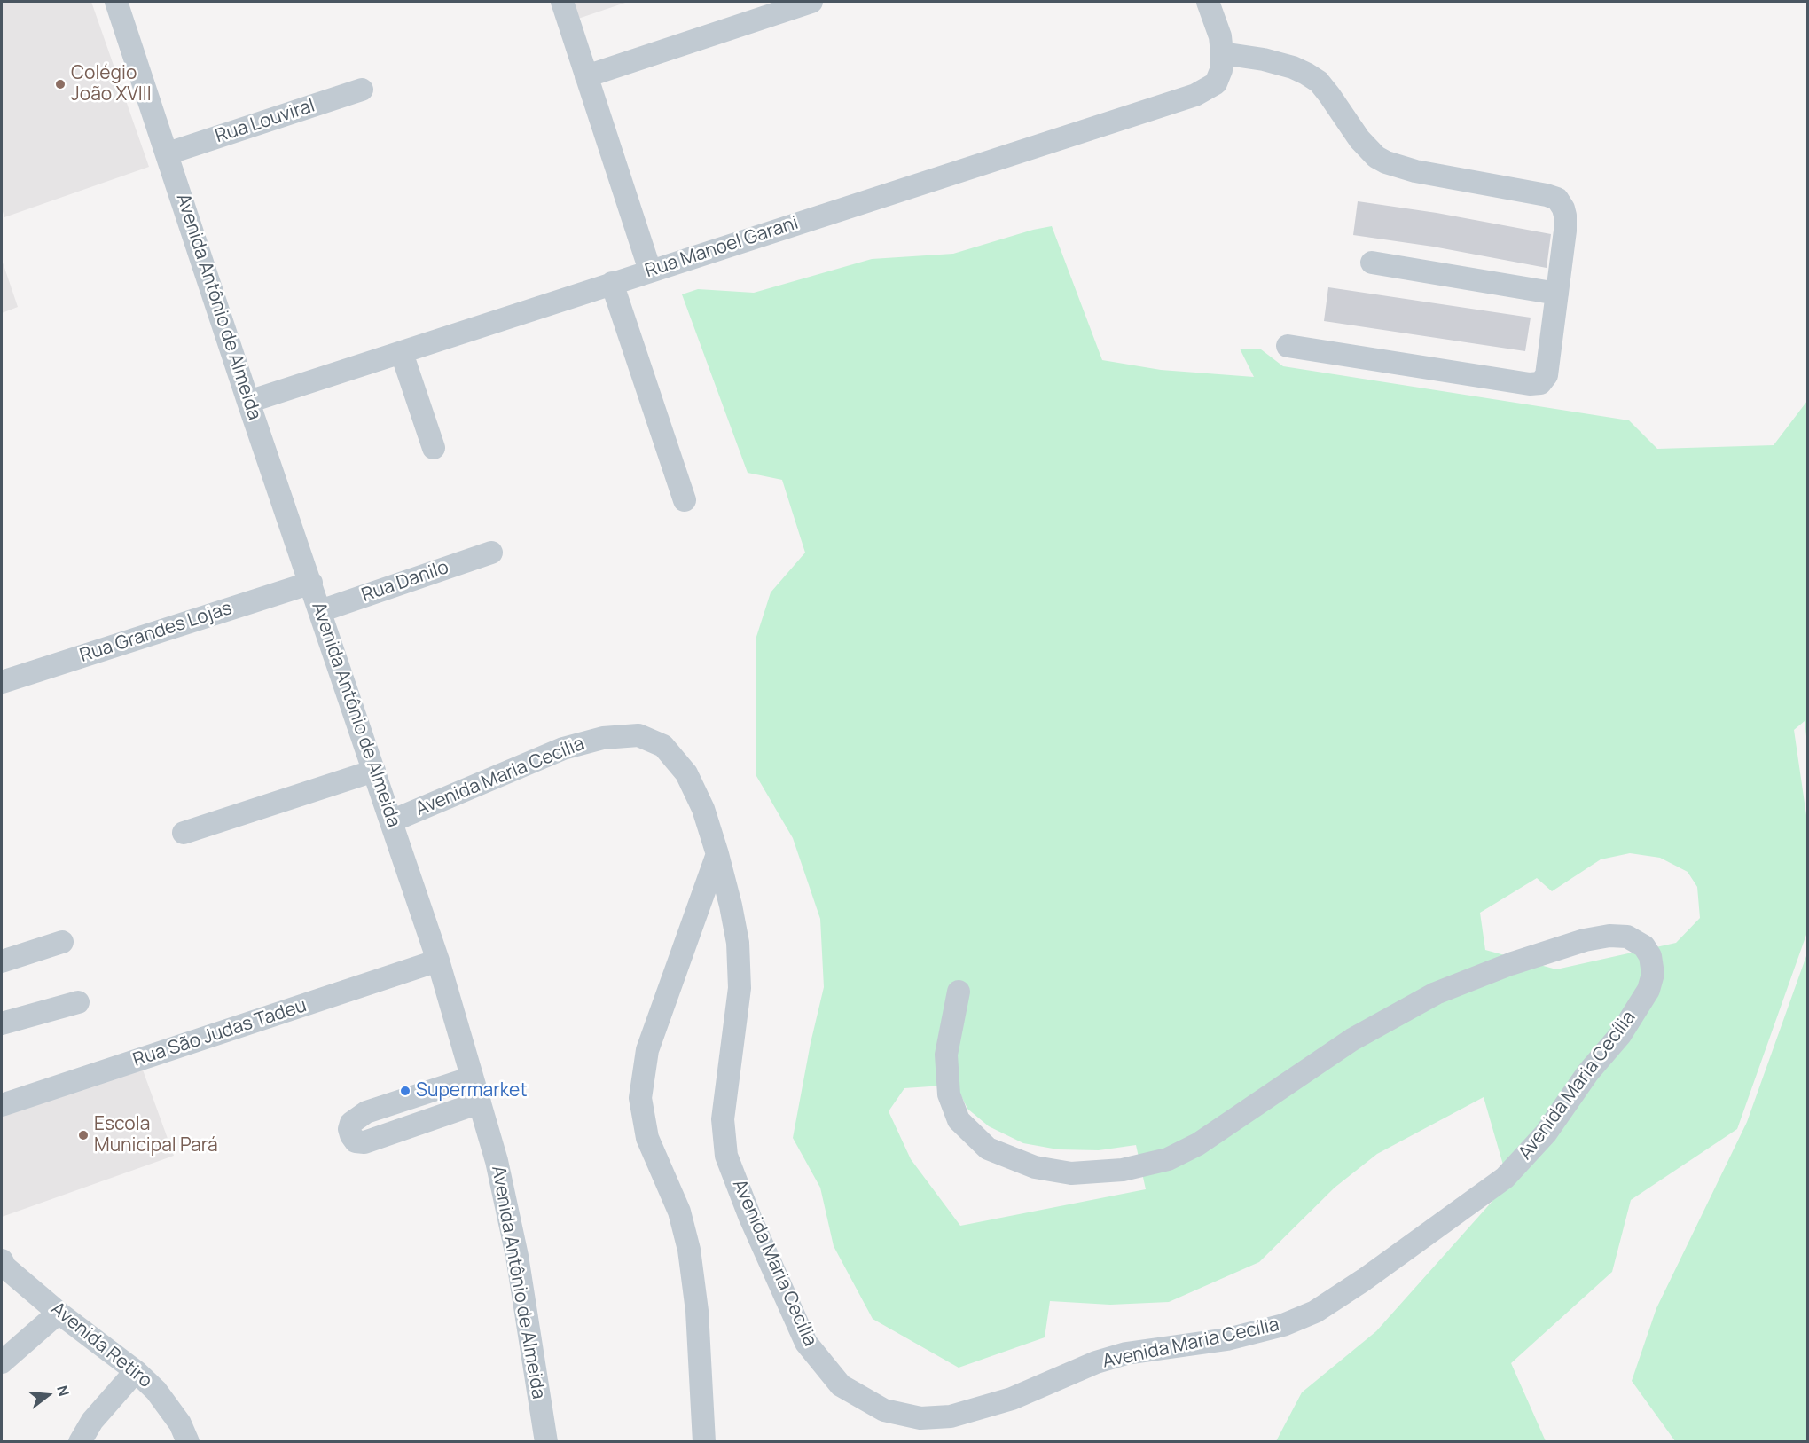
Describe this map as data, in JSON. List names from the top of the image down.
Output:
{
  "streets": {
    "street": [
      "Rua Louviral",
      "Rua Manoel Garani",
      "Avenida Antônio de Almeida",
      "Rua Danilo",
      "Rua Grandes Lojas",
      "Avenida Maria Cecília",
      "Rua São Judas Tadeu",
      "Avenida Retiro"
    ]
  },
  "crossings": [
    ["Rua Louviral", "Avenida Antônio de Almeida"],
    ["Rua Manoel Garani", "Avenida Antônio de Almeida"],
    ["Avenida Antônio de Almeida", "Rua Danilo"],
    ["Avenida Antônio de Almeida", "Rua Grandes Lojas"],
    ["Avenida Antônio de Almeida", "Avenida Maria Cecília"],
    ["Avenida Antônio de Almeida", "Rua São Judas Tadeu"]
  ],
  "places": ["Colégio João XVIII", "Supermarket", "Escola Municipal Pará"],
  "north": "right"
}
